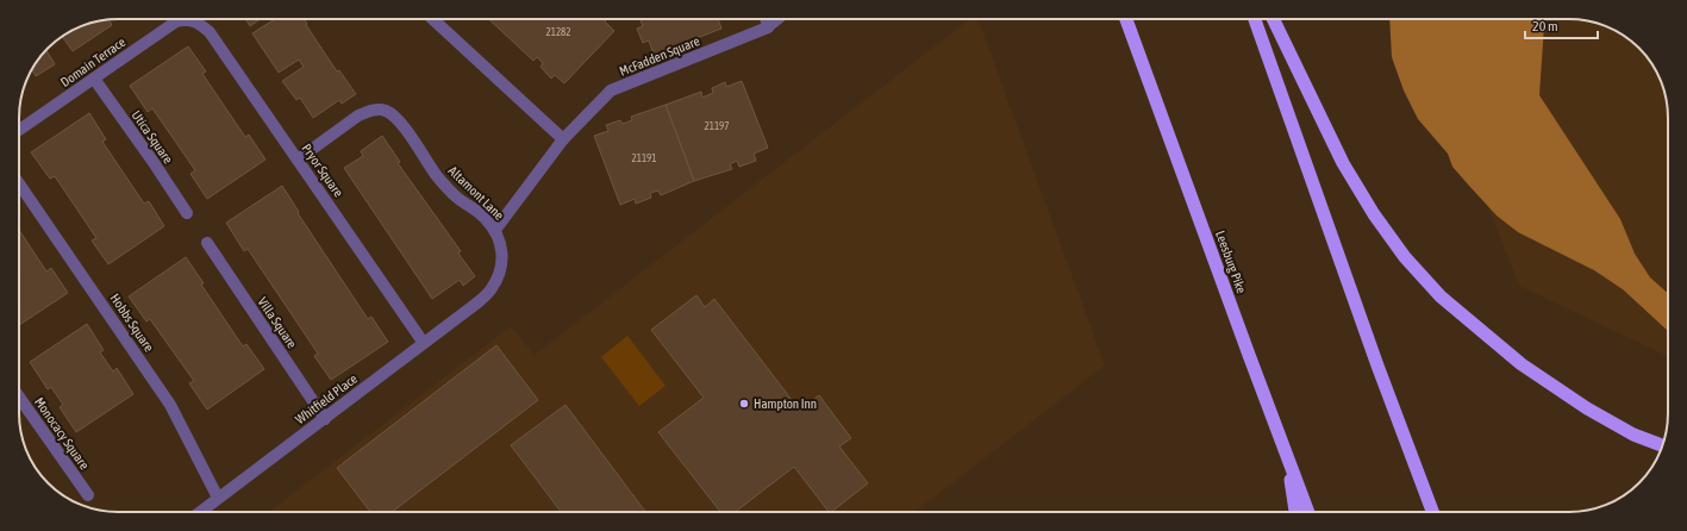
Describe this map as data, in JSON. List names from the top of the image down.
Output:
{
  "streets": {
    "highway": ["Leesburg Pike"],
    "street": [
      "McFadden Square",
      "Domain Terrace",
      "Utica Square",
      "Pryor Square",
      "Altamont Lane",
      "Hobbs Square",
      "Villa Square",
      "Whitfield Place",
      "Monocacy Square"
    ]
  },
  "crossings": [
    ["McFadden Square", "Altamont Lane"],
    ["Domain Terrace", "Utica Square"],
    ["Domain Terrace", "Pryor Square"],
    ["Pryor Square", "Altamont Lane"],
    ["Pryor Square", "Whitfield Place"],
    ["Altamont Lane", "Whitfield Place"],
    ["Hobbs Square", "Whitfield Place"],
    ["Villa Square", "Whitfield Place"]
  ],
  "places": ["Hampton Inn"],
  "house_numbers": ["21282", "21197", "21191"],
  "scale_bar": "20 m"
}
